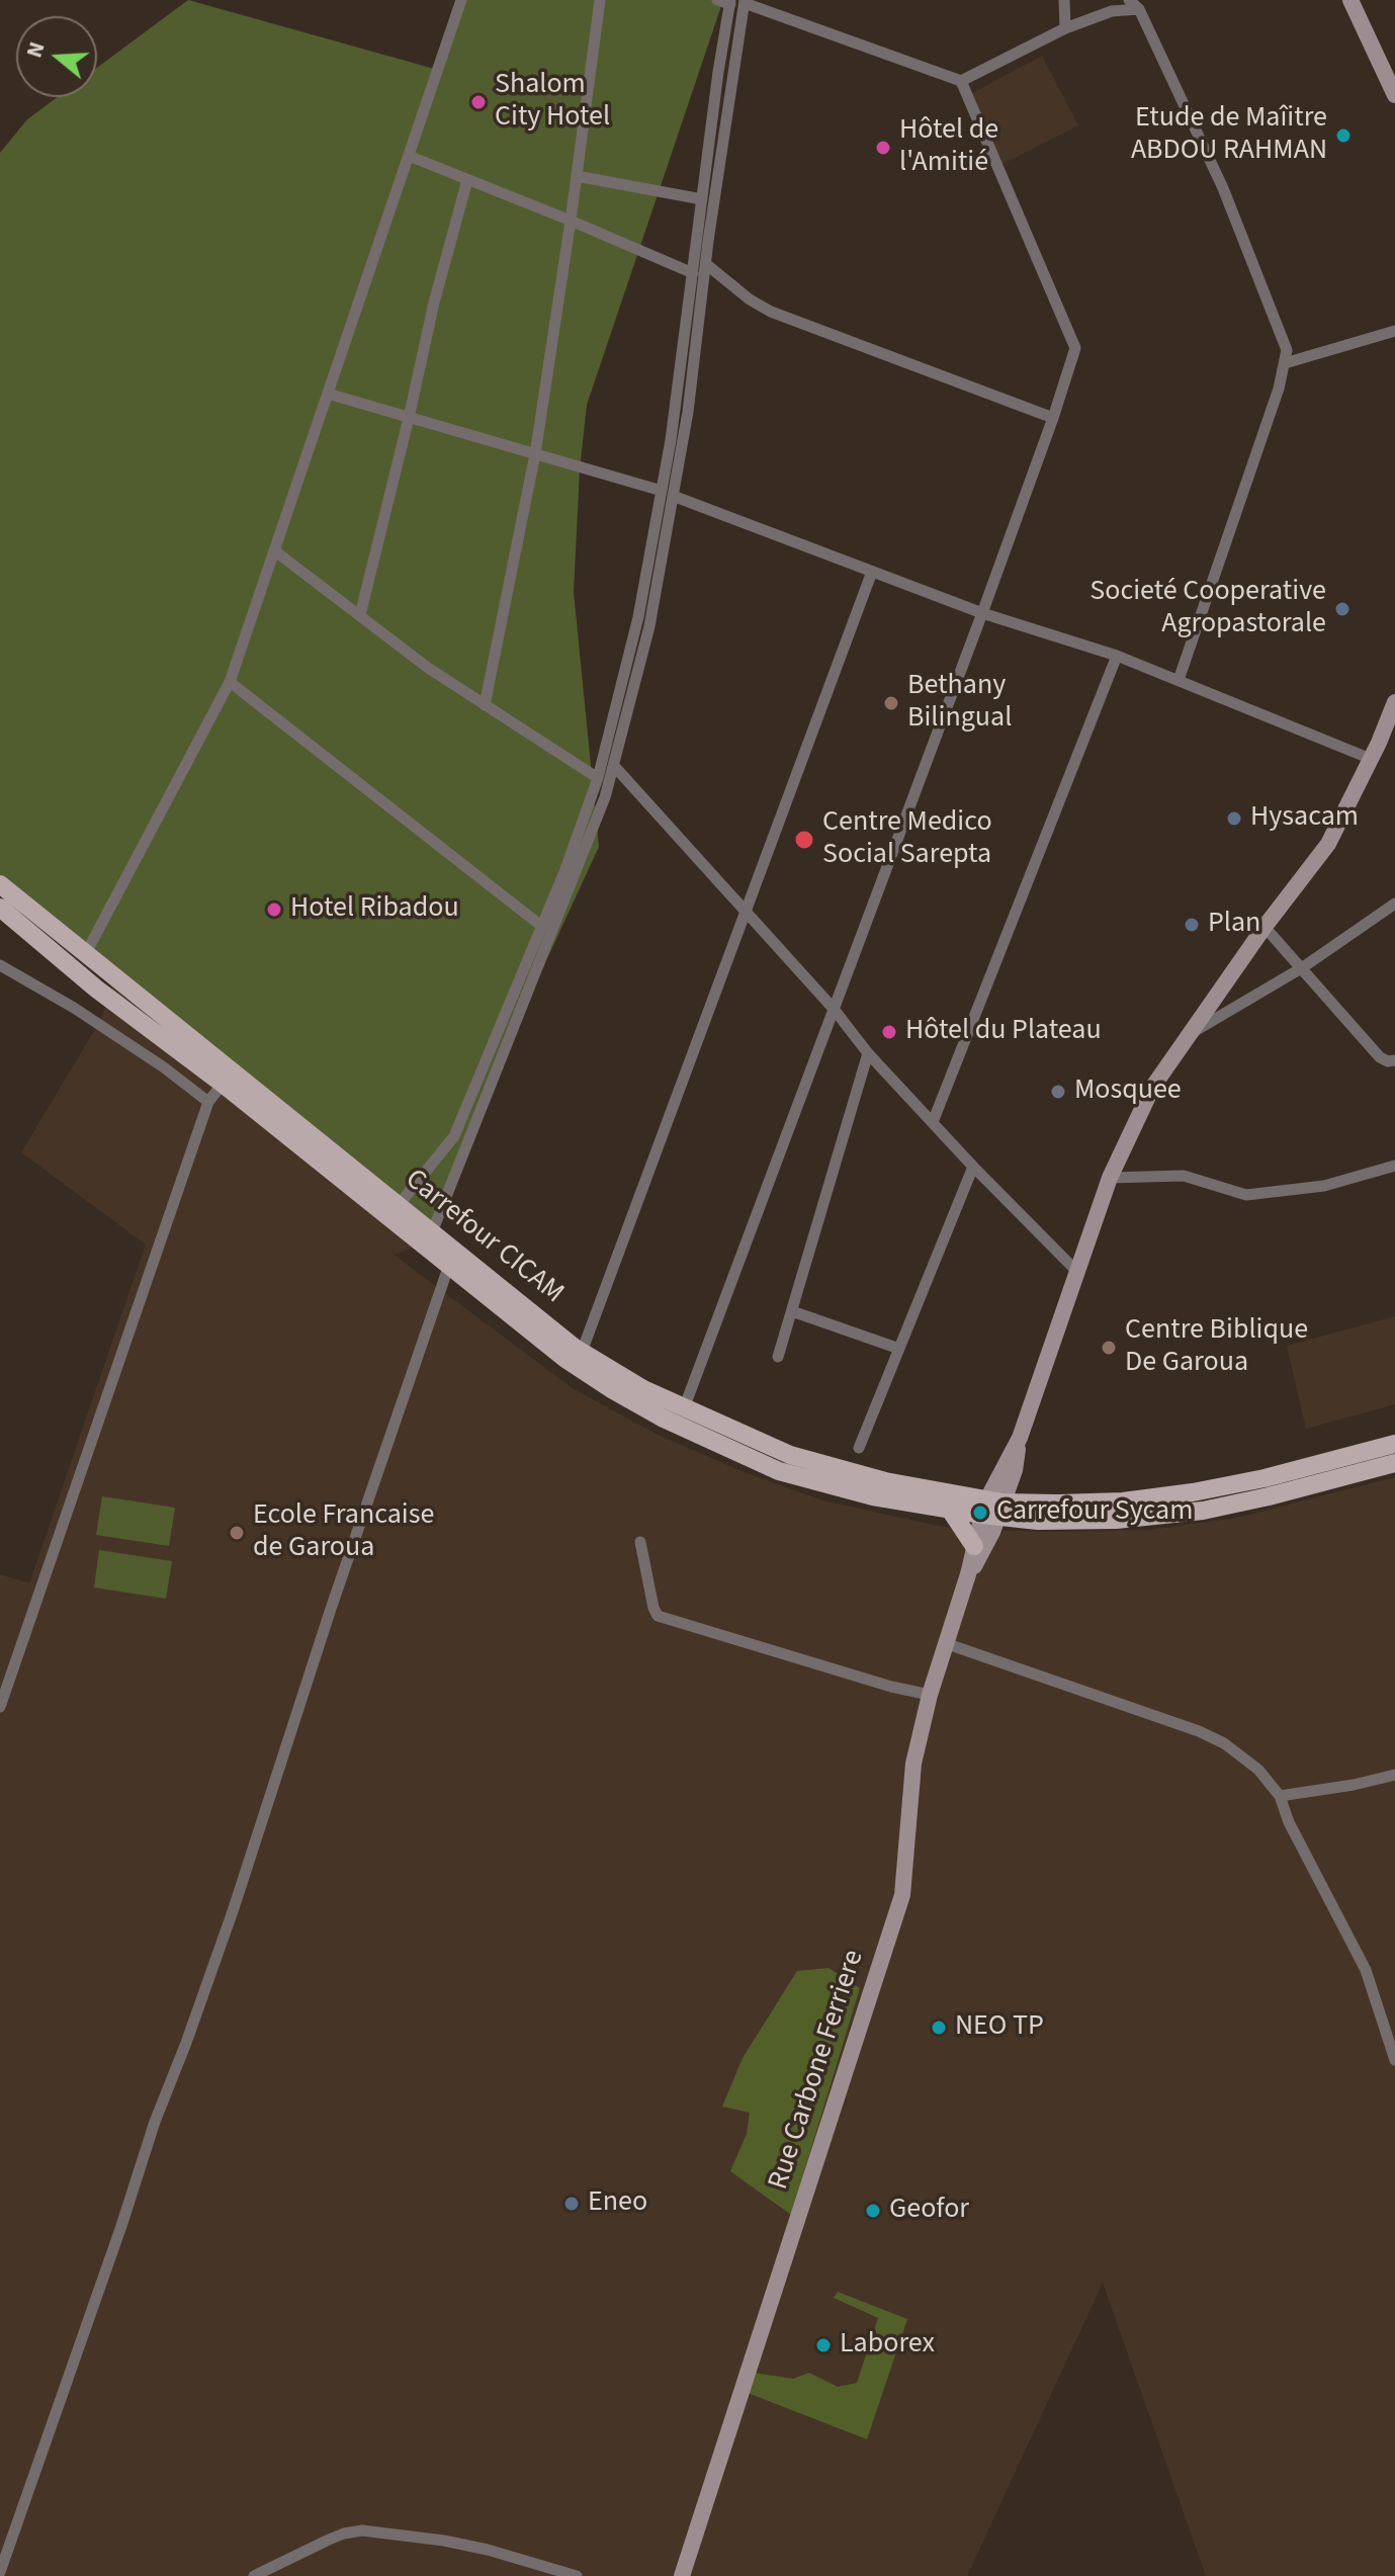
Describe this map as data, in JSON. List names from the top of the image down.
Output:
{
  "streets": {
    "main road": ["Carrefour CICAM"],
    "street": ["Rue Carbone Ferriere"]
  },
  "crossings": [
    ["Carrefour CICAM", "Rue Carbone Ferriere"]
  ],
  "places": [
    "Shalom City Hotel",
    "Etude de Maîitre ABDOU RAHMAN",
    "Hôtel de l'Amitié",
    "Societé Cooperative Agropastorale",
    "Bethany Bilingual",
    "Hysacam",
    "Centre Medico Social Sarepta",
    "Hotel Ribadou",
    "Plan",
    "Hôtel du Plateau",
    "Mosquee",
    "Centre Biblique De Garoua",
    "Carrefour Sycam",
    "Ecole Francaise de Garoua",
    "NEO TP",
    "Eneo",
    "Geofor",
    "Laborex"
  ],
  "north": "left"
}
